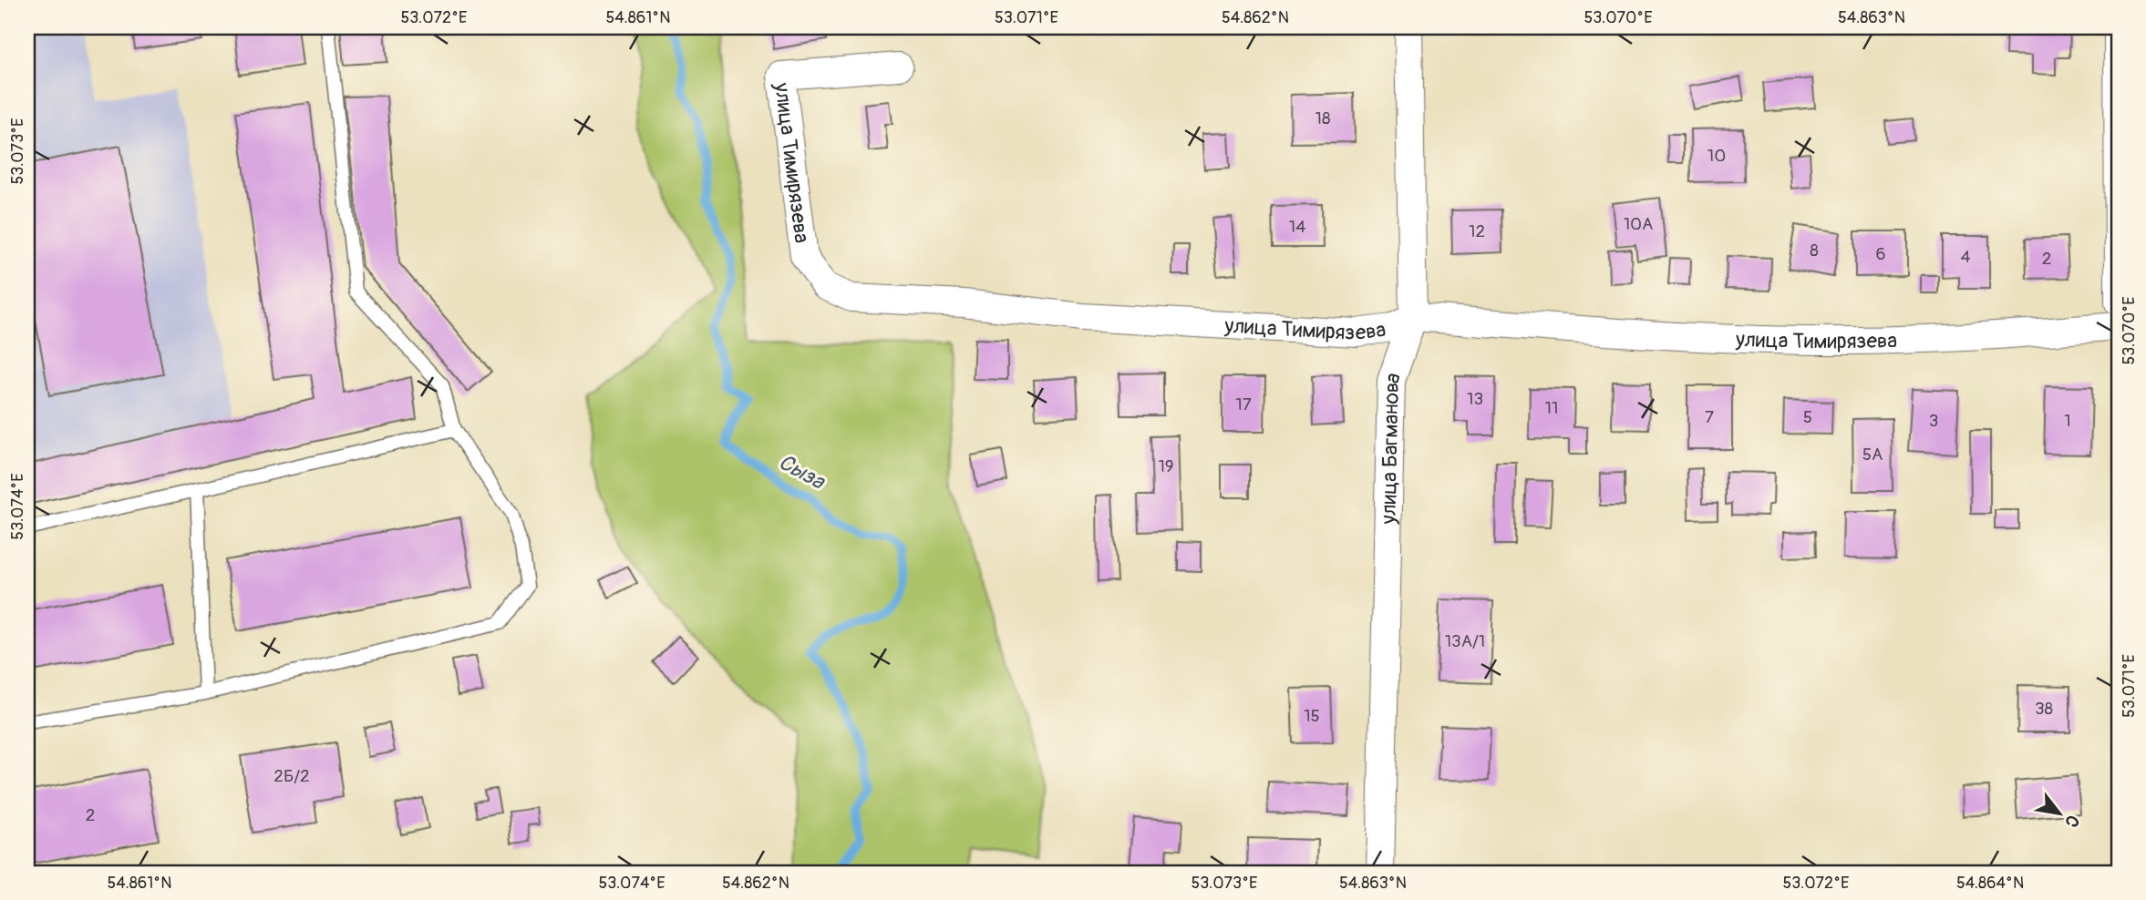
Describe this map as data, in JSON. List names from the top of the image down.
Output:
{
  "streets": {
    "street": ["улица Тимирязева", "улица Багманова"]
  },
  "crossings": [
    ["улица Тимирязева", "улица Багманова"]
  ],
  "water": ["Сыза"],
  "house_numbers": [
    "18",
    "10",
    "10А",
    "14",
    "12",
    "8",
    "6",
    "4",
    "2",
    "13",
    "17",
    "11",
    "7",
    "5",
    "3",
    "1",
    "5А",
    "19",
    "13А/1",
    "38",
    "15",
    "2Б/2",
    "2"
  ],
  "north": "bottom right",
  "coordinates": [
    "53.072°E",
    "54.861°N",
    "53.071°E",
    "54.862°N",
    "53.070°E",
    "54.863°N",
    "53.073°E",
    "53.074°E",
    "54.864°N"
  ]
}
